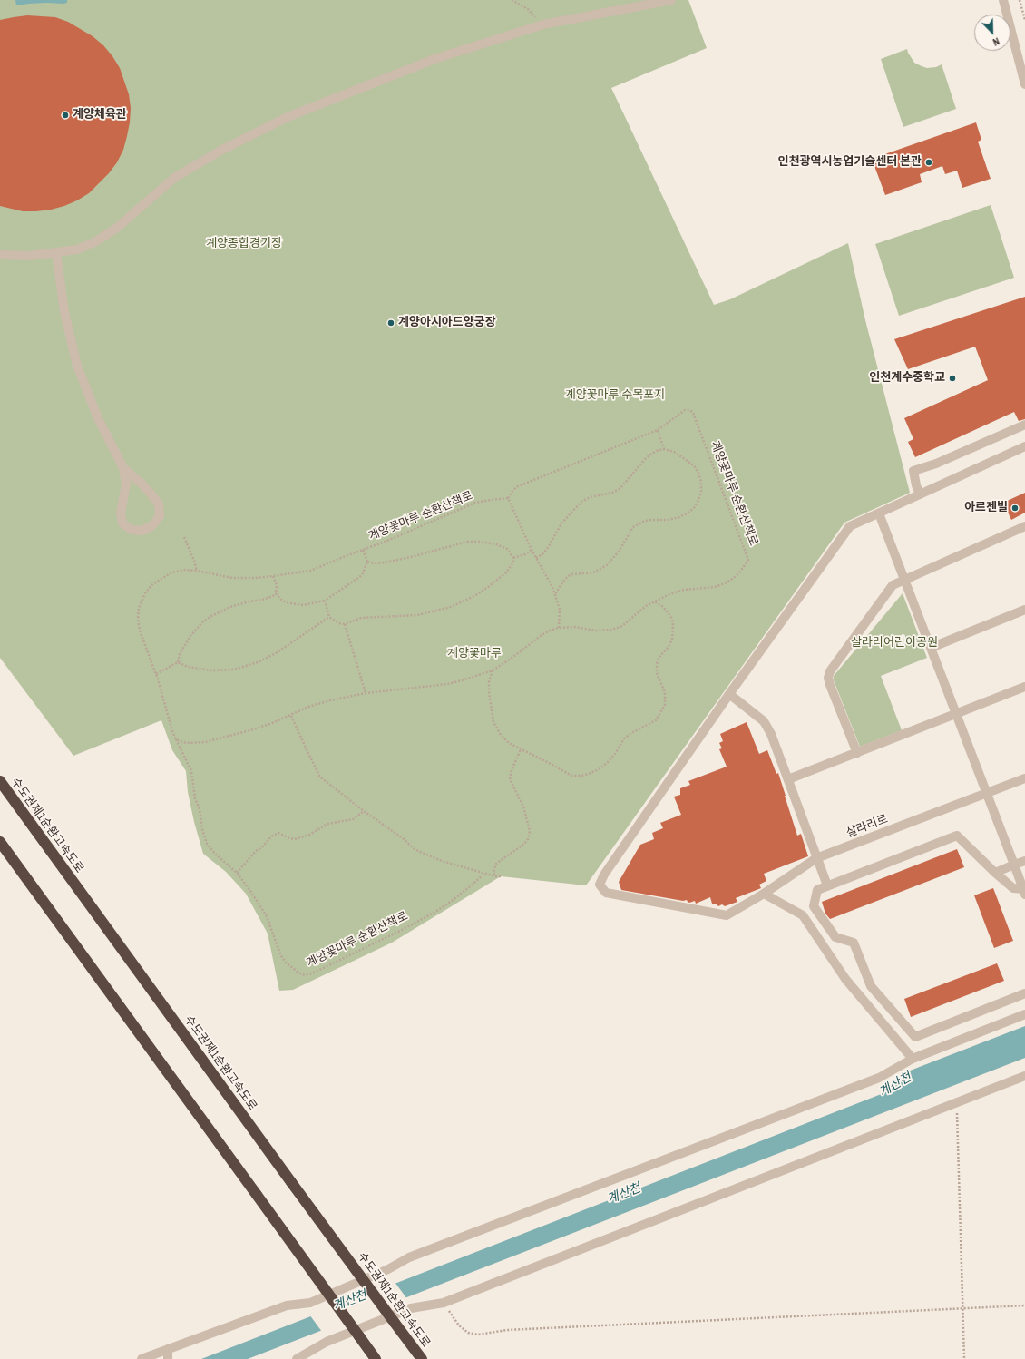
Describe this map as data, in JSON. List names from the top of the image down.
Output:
{
  "streets": {
    "highway": ["수도권제1순환고속도로"],
    "street": ["살라리로"],
    "path": ["계양꽃마루 순환산책로"]
  },
  "water": ["계산천"],
  "parks": [
    "계양종합경기장",
    "계양꽃마루 수목포지",
    "살라리어린이공원",
    "계양꽃마루"
  ],
  "places": [
    "계양체육관",
    "인천광역시농업기술센터 본관",
    "계양아시아드양궁장",
    "인천계수중학교",
    "아르젠빌"
  ],
  "north": "bottom right"
}
